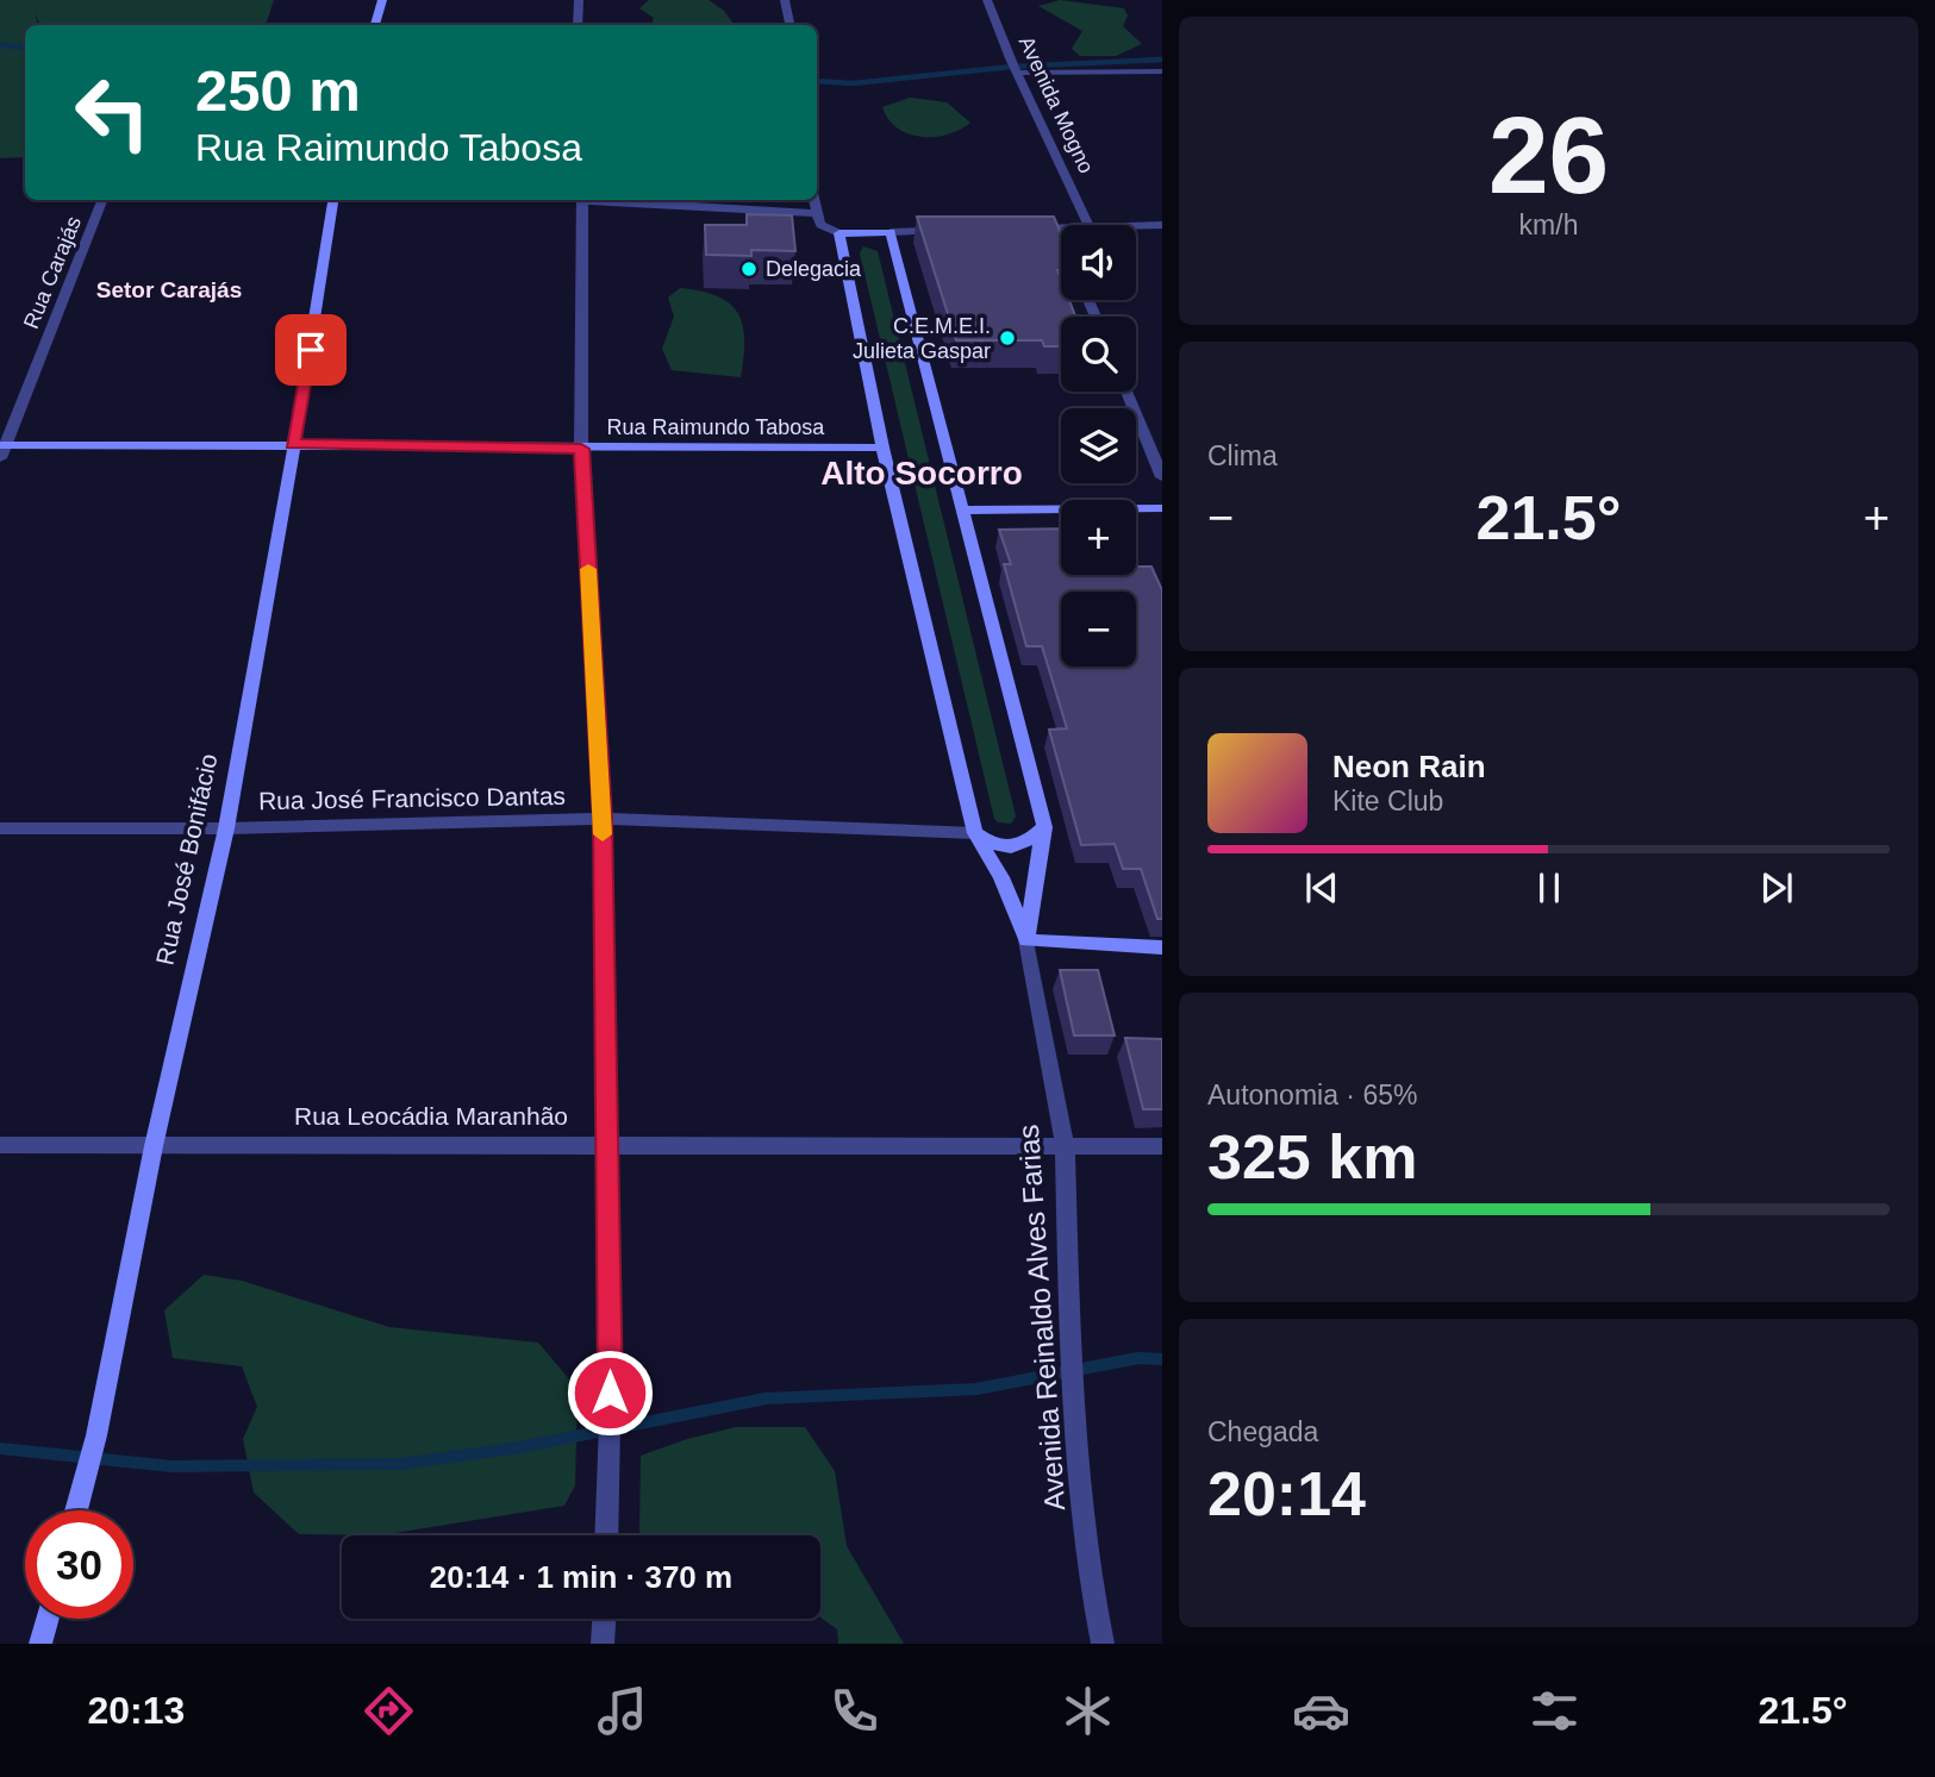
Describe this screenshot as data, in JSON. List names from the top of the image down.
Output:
{
  "streets": {
    "street": [
      "Avenida Mogno",
      "Rua Carajás",
      "Rua Raimundo Tabosa",
      "Rua José Francisco Dantas",
      "Rua José Bonifácio",
      "Rua Leocádia Maranhão",
      "Avenida Reinaldo Alves Farias"
    ]
  },
  "crossings": [
    ["Rua Carajás", "Rua Raimundo Tabosa"],
    ["Rua Raimundo Tabosa", "Rua José Bonifácio"],
    ["Rua Raimundo Tabosa", "Avenida Reinaldo Alves Farias"],
    ["Rua José Francisco Dantas", "Rua José Bonifácio"],
    ["Rua José Francisco Dantas", "Avenida Reinaldo Alves Farias"],
    ["Rua José Bonifácio", "Rua Leocádia Maranhão"],
    ["Rua Leocádia Maranhão", "Avenida Reinaldo Alves Farias"]
  ],
  "districts": ["Setor Carajás", "Alto Socorro"],
  "places": ["Delegacia", "C.E.M.E.I. Julieta Gaspar"],
  "page": {
    "tile": [
      ["26", "km/h"],
      "Clima",
      ["Autonomia · 65%", "325 km"],
      ["Chegada", "20:14"]
    ],
    "turn": ["250 m", "Rua Raimundo Tabosa"],
    "map_buttons": ["+", "−"],
    "heat": ["−", "21.5°", "+"],
    "song": ["Neon Rain", "Kite Club"],
    "limit": "30",
    "trip": "20:14 · 1 min · 370 m",
    "tabs": ["20:13", "21.5°"]
  }
}
